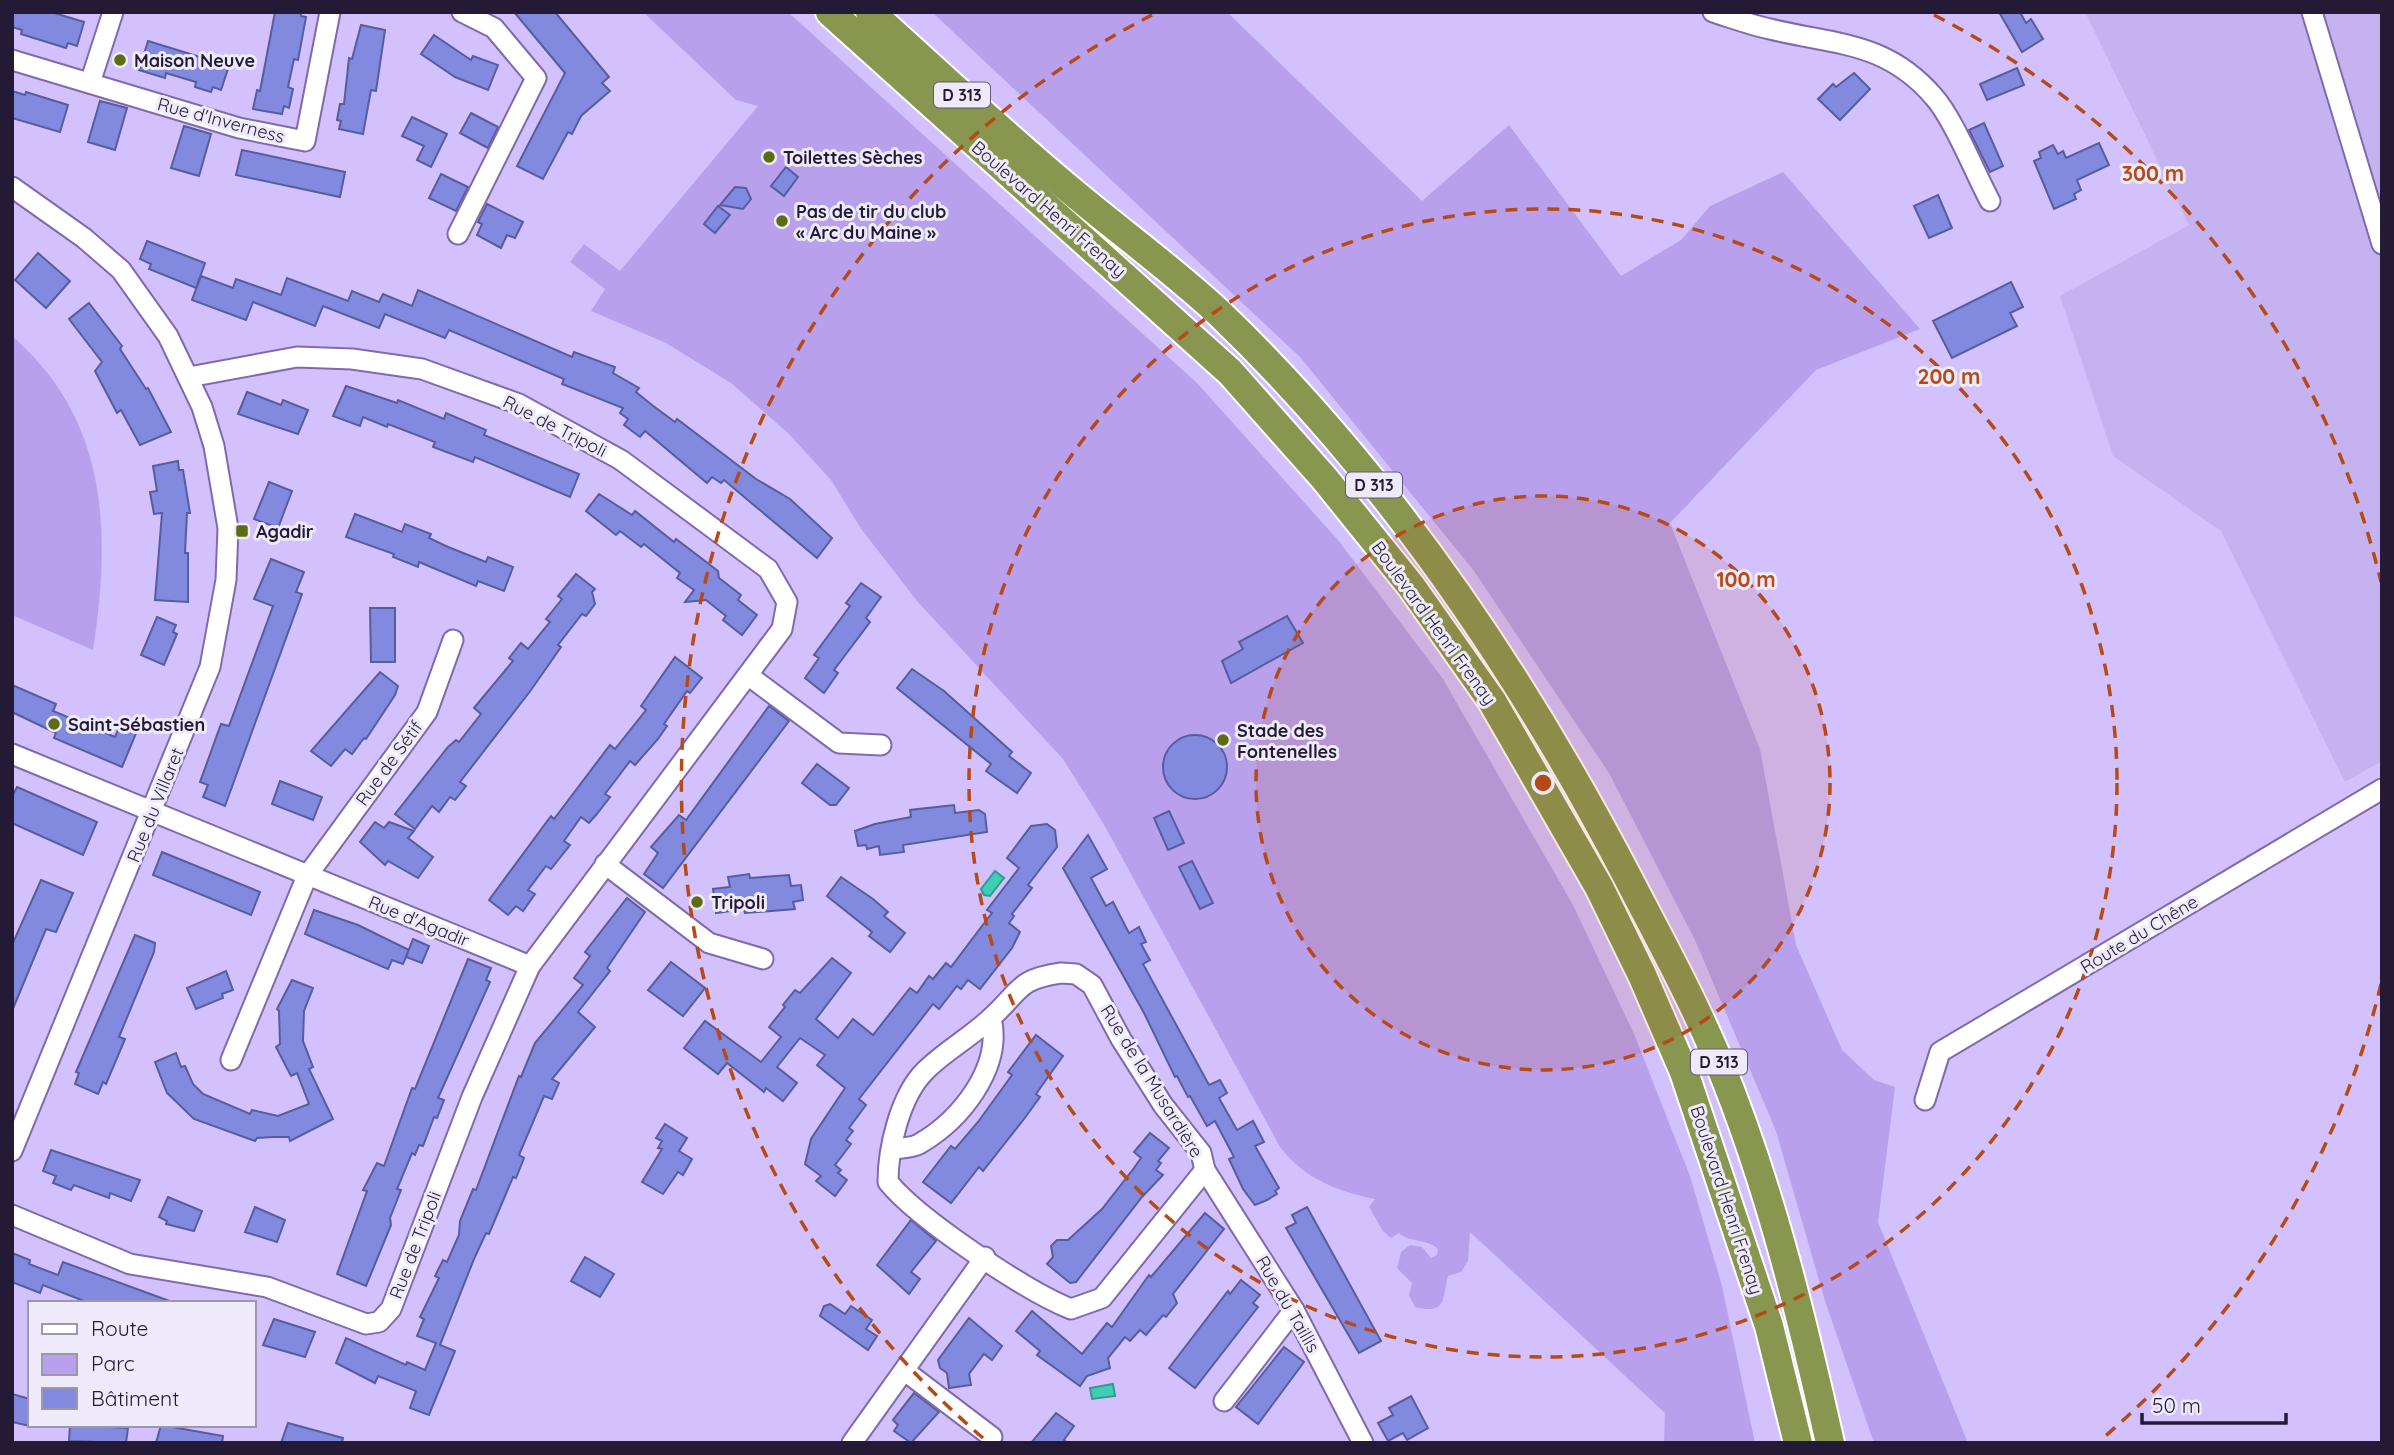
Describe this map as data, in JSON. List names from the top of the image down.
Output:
{
  "streets": {
    "highway": ["D 313", "Boulevard Henri Frenay"],
    "street": [
      "Rue d'Inverness",
      "Rue de Tripoli",
      "Rue de Sétif",
      "Rue du Villaret",
      "Rue d'Agadir",
      "Route du Chêne",
      "Rue de la Musardière",
      "Rue du Taillis"
    ]
  },
  "crossings": [
    ["D 313", "Boulevard Henri Frenay"],
    ["Rue de Tripoli", "Rue du Villaret"],
    ["Rue de Tripoli", "Rue d'Agadir"],
    ["Rue de Sétif", "Rue d'Agadir"],
    ["Rue du Villaret", "Rue d'Agadir"],
    ["Rue de la Musardière", "Rue du Taillis"]
  ],
  "places": {
    "other": [
      "Maison Neuve",
      "Toilettes Sèches",
      "Pas de tir du club « Arc du Maine »",
      "Saint-Sébastien",
      "Stade des Fontenelles",
      "Tripoli"
    ],
    "transit": ["Agadir"]
  },
  "legend": ["Route", "Parc", "Bâtiment"],
  "scale_bar": "50 m",
  "rings": ["300 m", "200 m", "100 m"]
}
